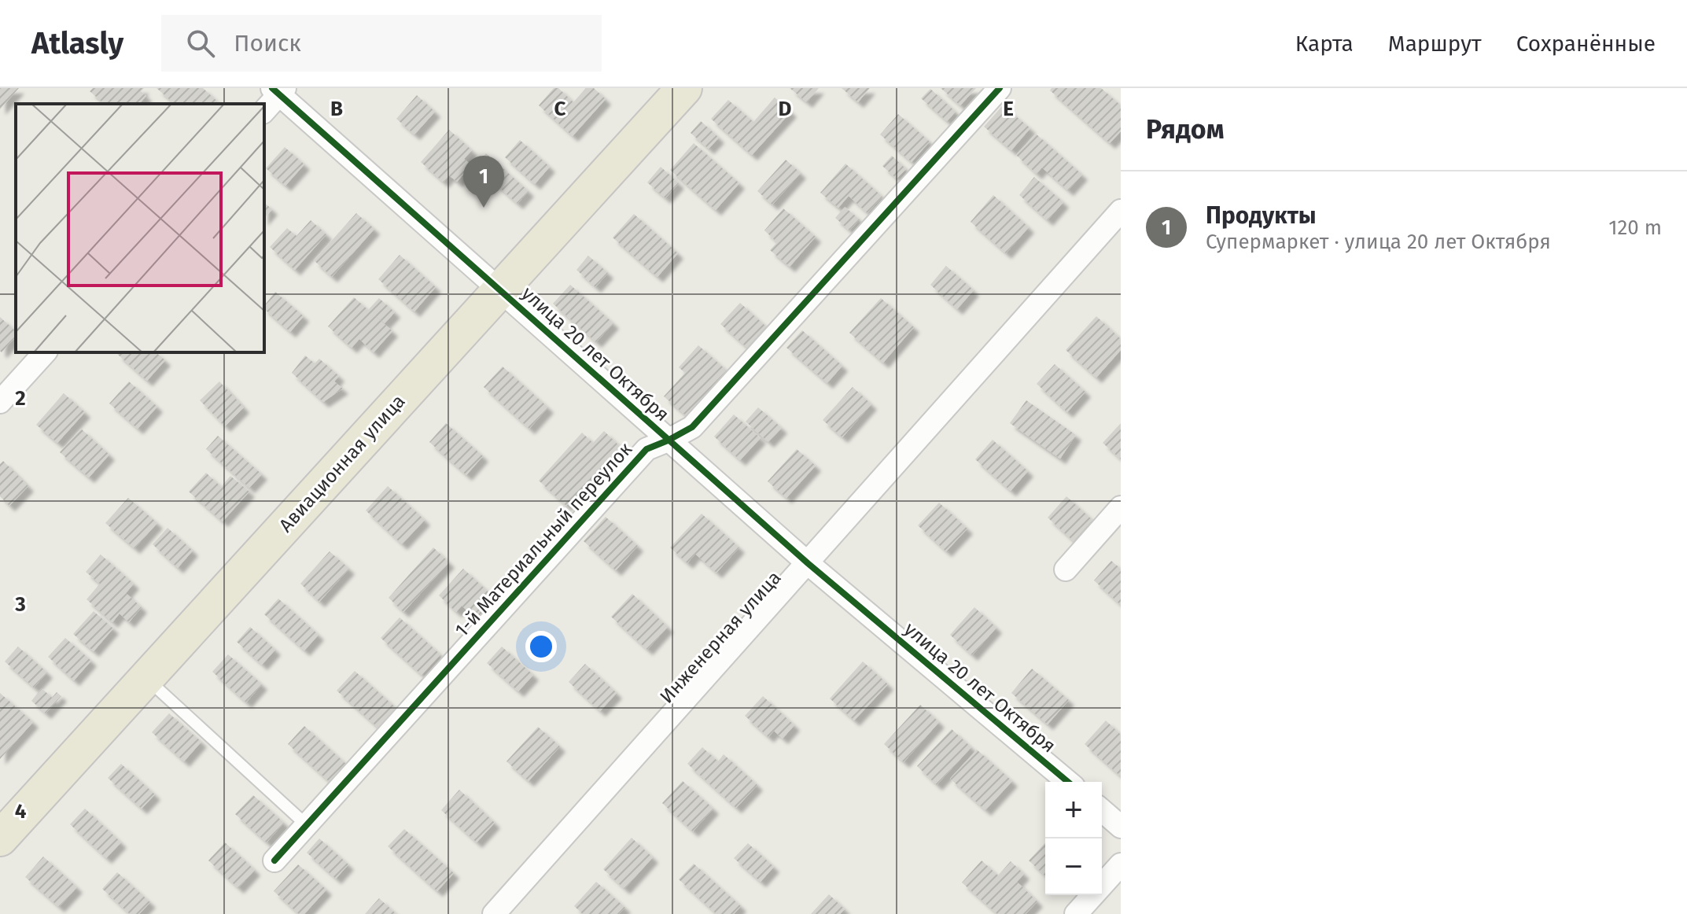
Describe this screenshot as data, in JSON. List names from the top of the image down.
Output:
{
  "streets": {
    "main road": ["Авиационная улица"],
    "street": ["улица 20 лет Октября", "1-й Материальный переулок", "Инженерная улица"]
  },
  "crossings": [
    ["улица 20 лет Октября", "Авиационная улица"],
    ["улица 20 лет Октября", "1-й Материальный переулок"],
    ["улица 20 лет Октября", "Инженерная улица"]
  ],
  "page": {
    "header": "Atlasly",
    "search": "Поиск",
    "nav": ["Карта", "Маршрут", "Сохранённые"],
    "heading": "Рядом",
    "pins": "1",
    "list": [
      {
        "mark": "1",
        "name": "Продукты",
        "note": "Супермаркет · улица 20 лет Октября",
        "value": "120 m"
      }
    ],
    "map_buttons": ["+", "−"]
  },
  "grid": {
    "columns": [
      "B",
      "C",
      "D",
      "E"
    ],
    "rows": ["2", "3", "4"]
  }
}
